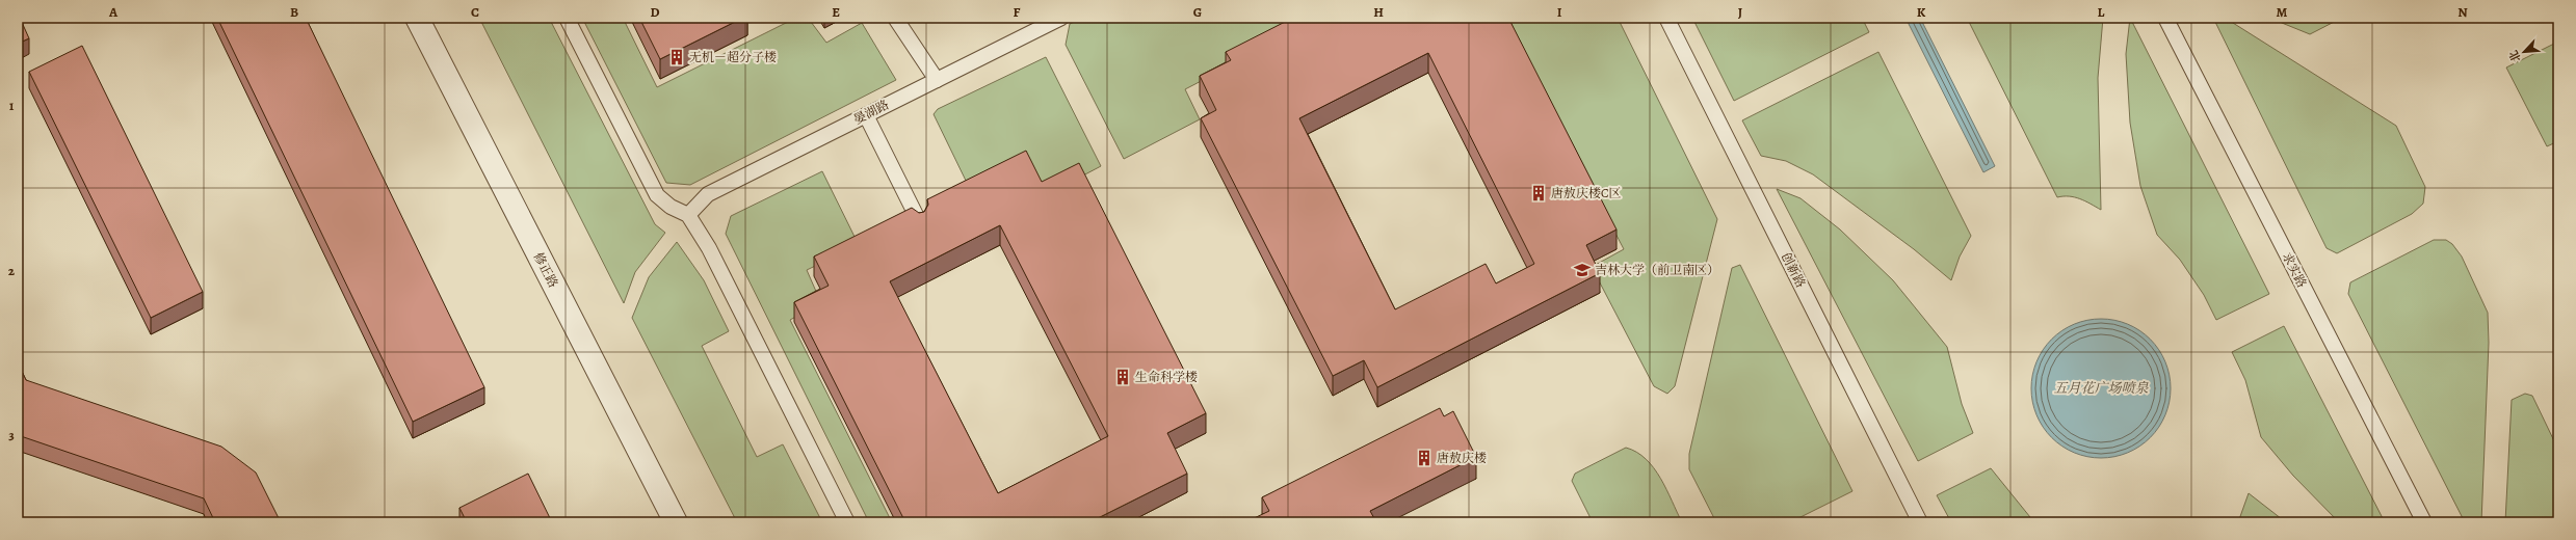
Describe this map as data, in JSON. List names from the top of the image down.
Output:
{
  "streets": {
    "street": ["修正路"],
    "lane": ["晏湖路", "创新路", "求实路"]
  },
  "water": ["五月花广场喷泉"],
  "places": {
    "building": [
      "无机－超分子楼",
      "唐敖庆楼C区",
      "生命科学楼",
      "唐敖庆楼"
    ],
    "school or university": ["吉林大学（前卫南区）"]
  },
  "north": "bottom left",
  "grid": {
    "columns": [
      "A",
      "B",
      "C",
      "D",
      "E",
      "F",
      "G",
      "H",
      "I",
      "J",
      "K",
      "L",
      "M",
      "N"
    ],
    "rows": ["1", "2", "3"]
  }
}
